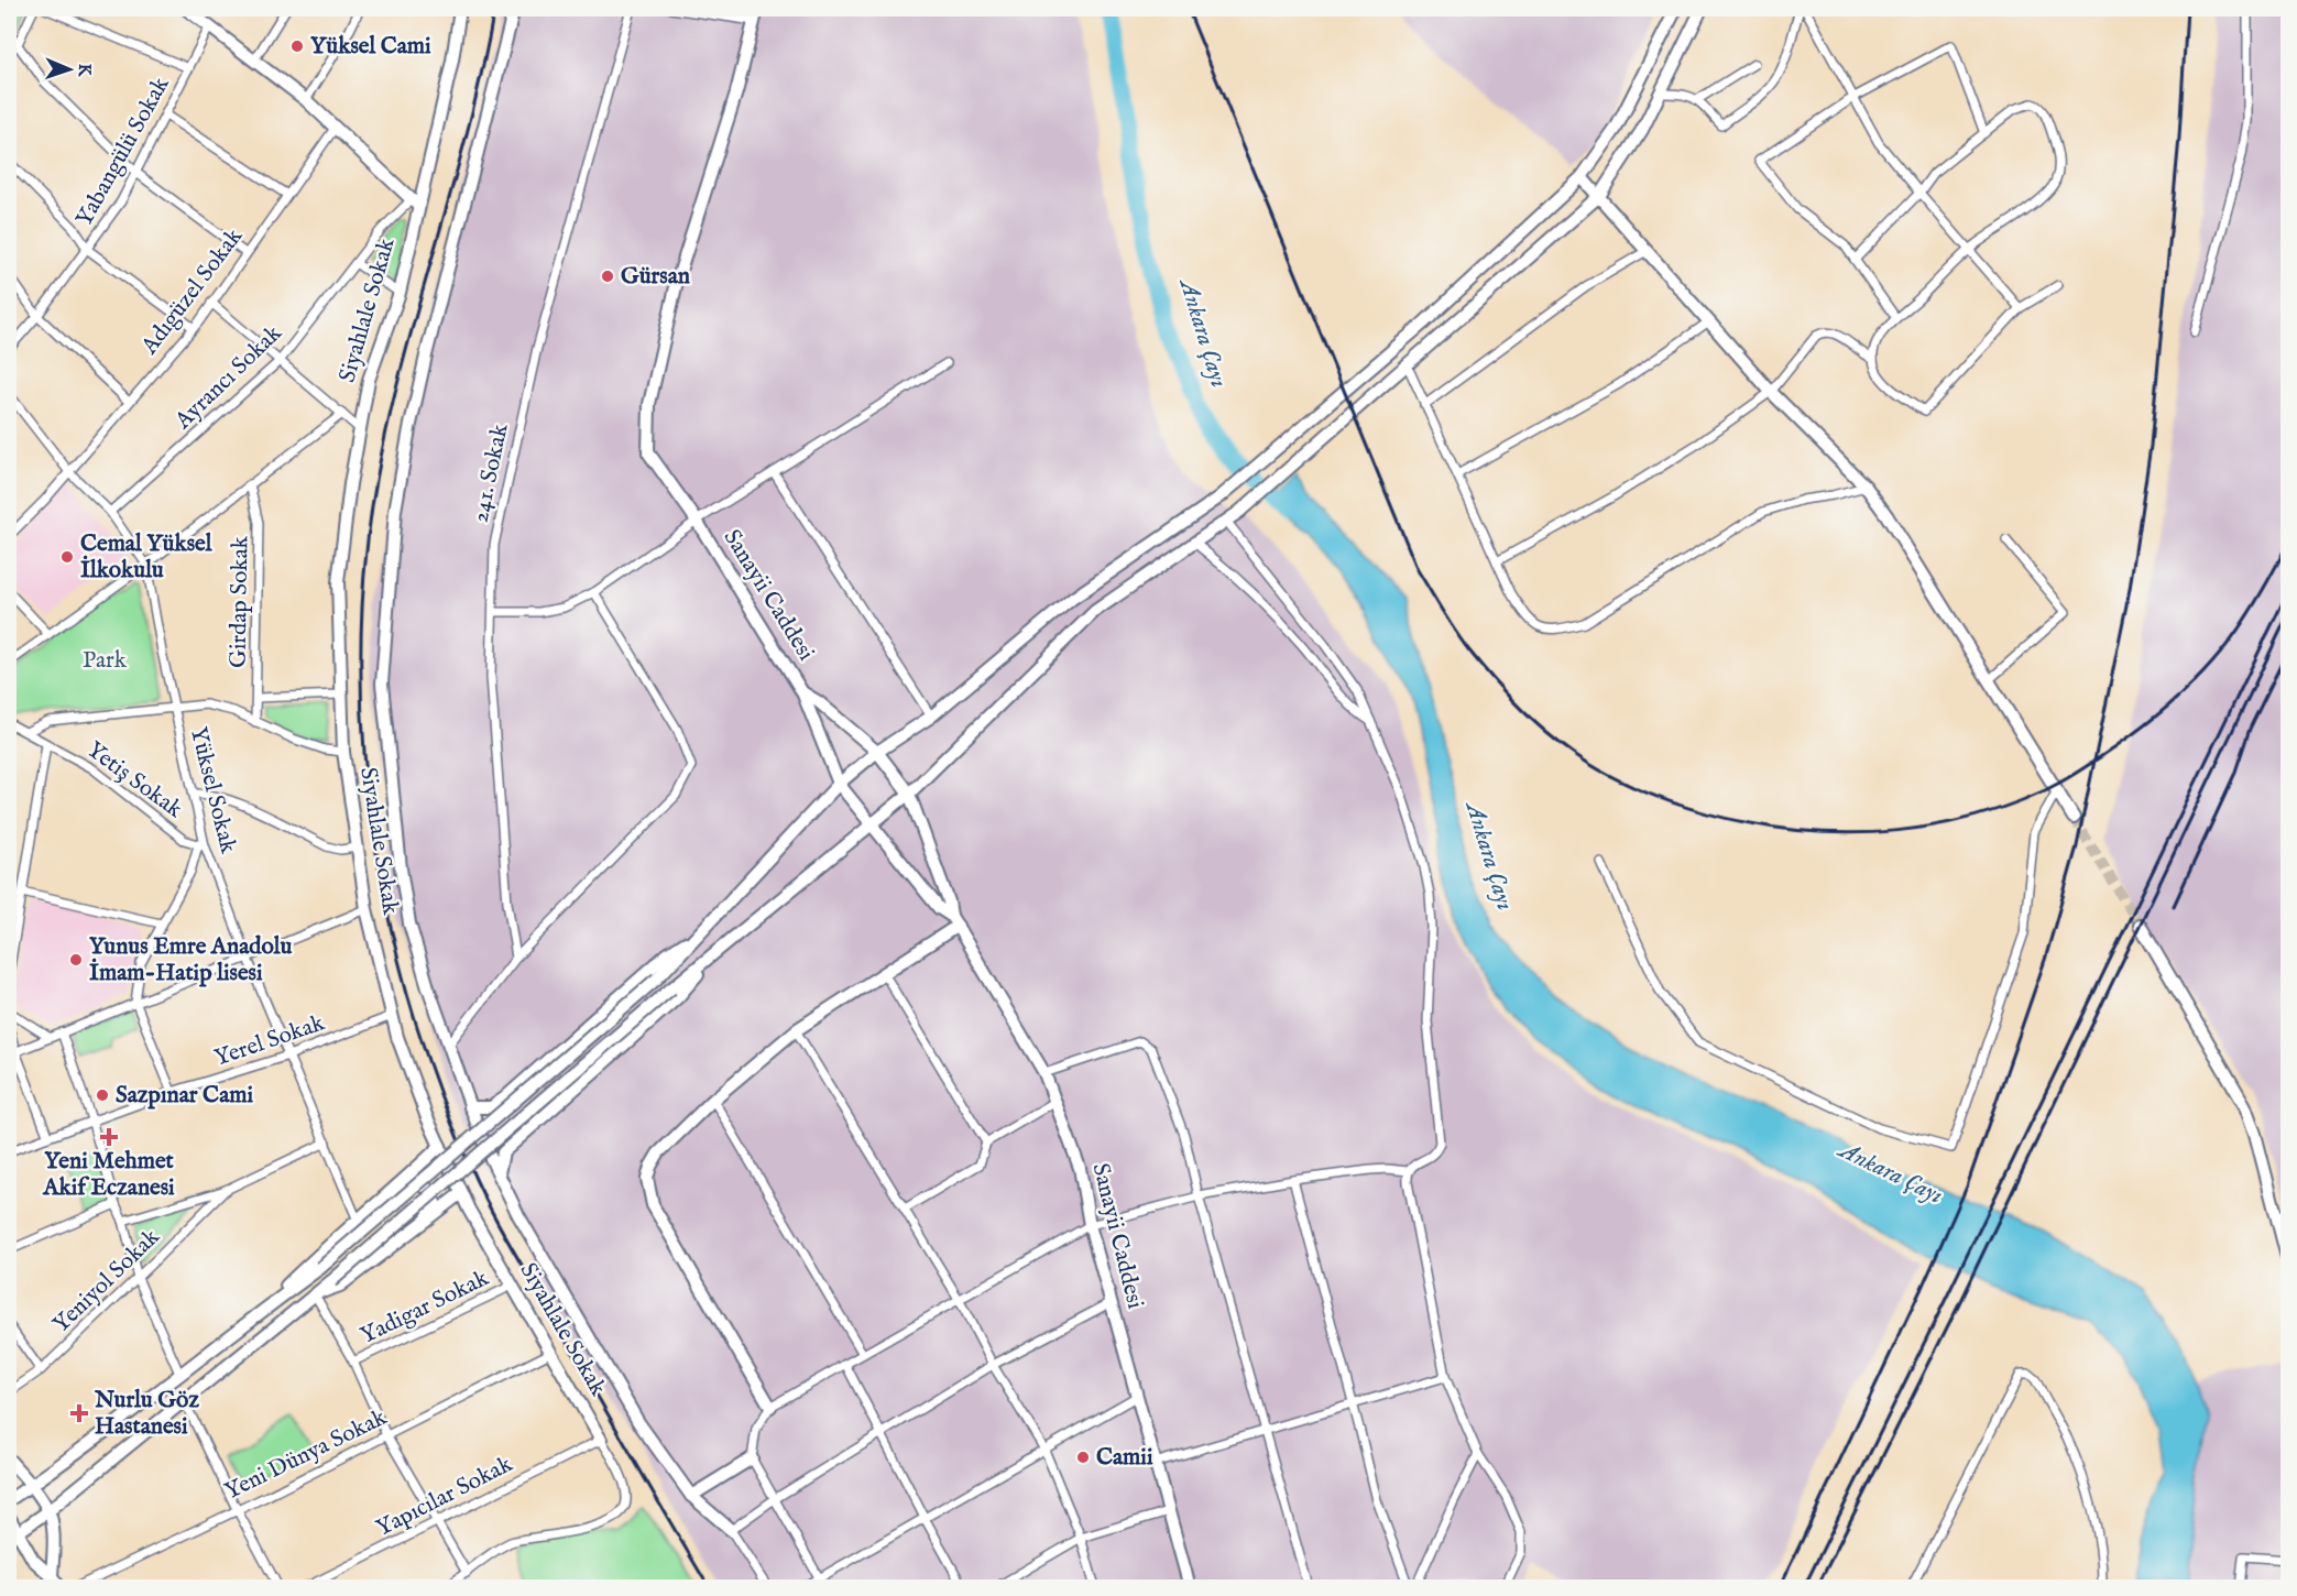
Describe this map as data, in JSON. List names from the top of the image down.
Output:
{
  "streets": {
    "street": [
      "Yabangülü Sokak",
      "Adıgüzel Sokak",
      "Siyahlale Sokak",
      "Ayrancı Sokak",
      "241. Sokak",
      "Sanayii Caddesi",
      "Girdap Sokak",
      "Yetiş Sokak",
      "Yüksel Sokak",
      "Yerel Sokak",
      "Yeniyol Sokak",
      "Yadigar Sokak",
      "Yeni Dünya Sokak",
      "Yapıcılar Sokak"
    ]
  },
  "crossings": [
    ["Adıgüzel Sokak", "Yüksel Sokak"],
    ["Siyahlale Sokak", "Ayrancı Sokak"],
    ["Siyahlale Sokak", "Yerel Sokak"],
    ["Siyahlale Sokak", "Yadigar Sokak"],
    ["Siyahlale Sokak", "Yeni Dünya Sokak"],
    ["Siyahlale Sokak", "Yapıcılar Sokak"],
    ["Ayrancı Sokak", "Yüksel Sokak"],
    ["Yetiş Sokak", "Yüksel Sokak"],
    ["Yüksel Sokak", "Yerel Sokak"]
  ],
  "water": ["Ankara Çayı"],
  "parks": ["Park"],
  "places": {
    "other": [
      "Yüksel Cami",
      "Gürsan",
      "Cemal Yüksel İlkokulu",
      "Yunus Emre Anadolu İmam-Hatip lisesi",
      "Sazpınar Cami",
      "Camii"
    ],
    "health": ["Yeni Mehmet Akif Eczanesi", "Nurlu Göz Hastanesi"]
  },
  "north": "right"
}
